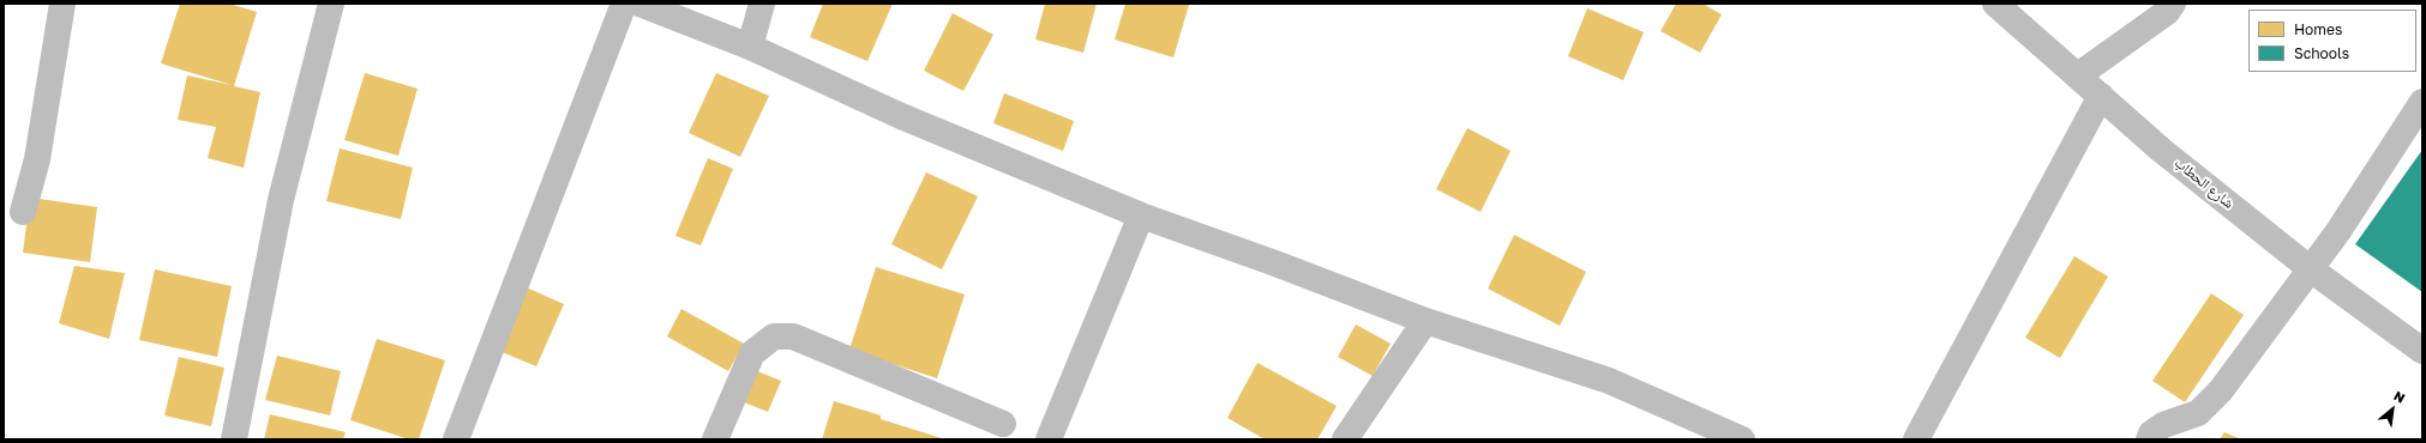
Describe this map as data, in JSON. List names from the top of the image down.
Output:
{
  "streets": {
    "street": ["شارع الحطاب"]
  },
  "legend": ["Homes", "Schools"],
  "north": "top right"
}
